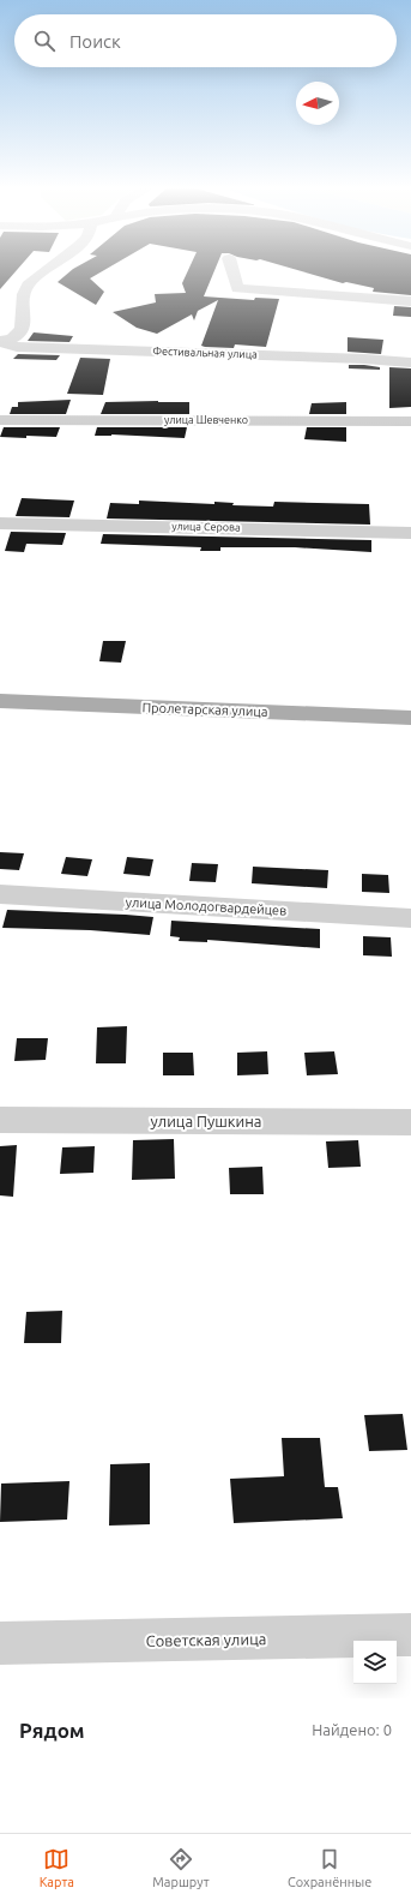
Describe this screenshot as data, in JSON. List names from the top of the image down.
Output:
{
  "streets": {
    "main road": ["Пролетарская улица"],
    "street": [
      "Фестивальная улица",
      "улица Шевченко",
      "улица Серова",
      "улица Молодогвардейцев",
      "улица Пушкина",
      "Советская улица"
    ]
  },
  "north": "left",
  "page": {
    "search": "Поиск",
    "heading": ["Рядом", "Найдено: 0"],
    "nav": ["Карта", "Маршрут", "Сохранённые"]
  }
}
